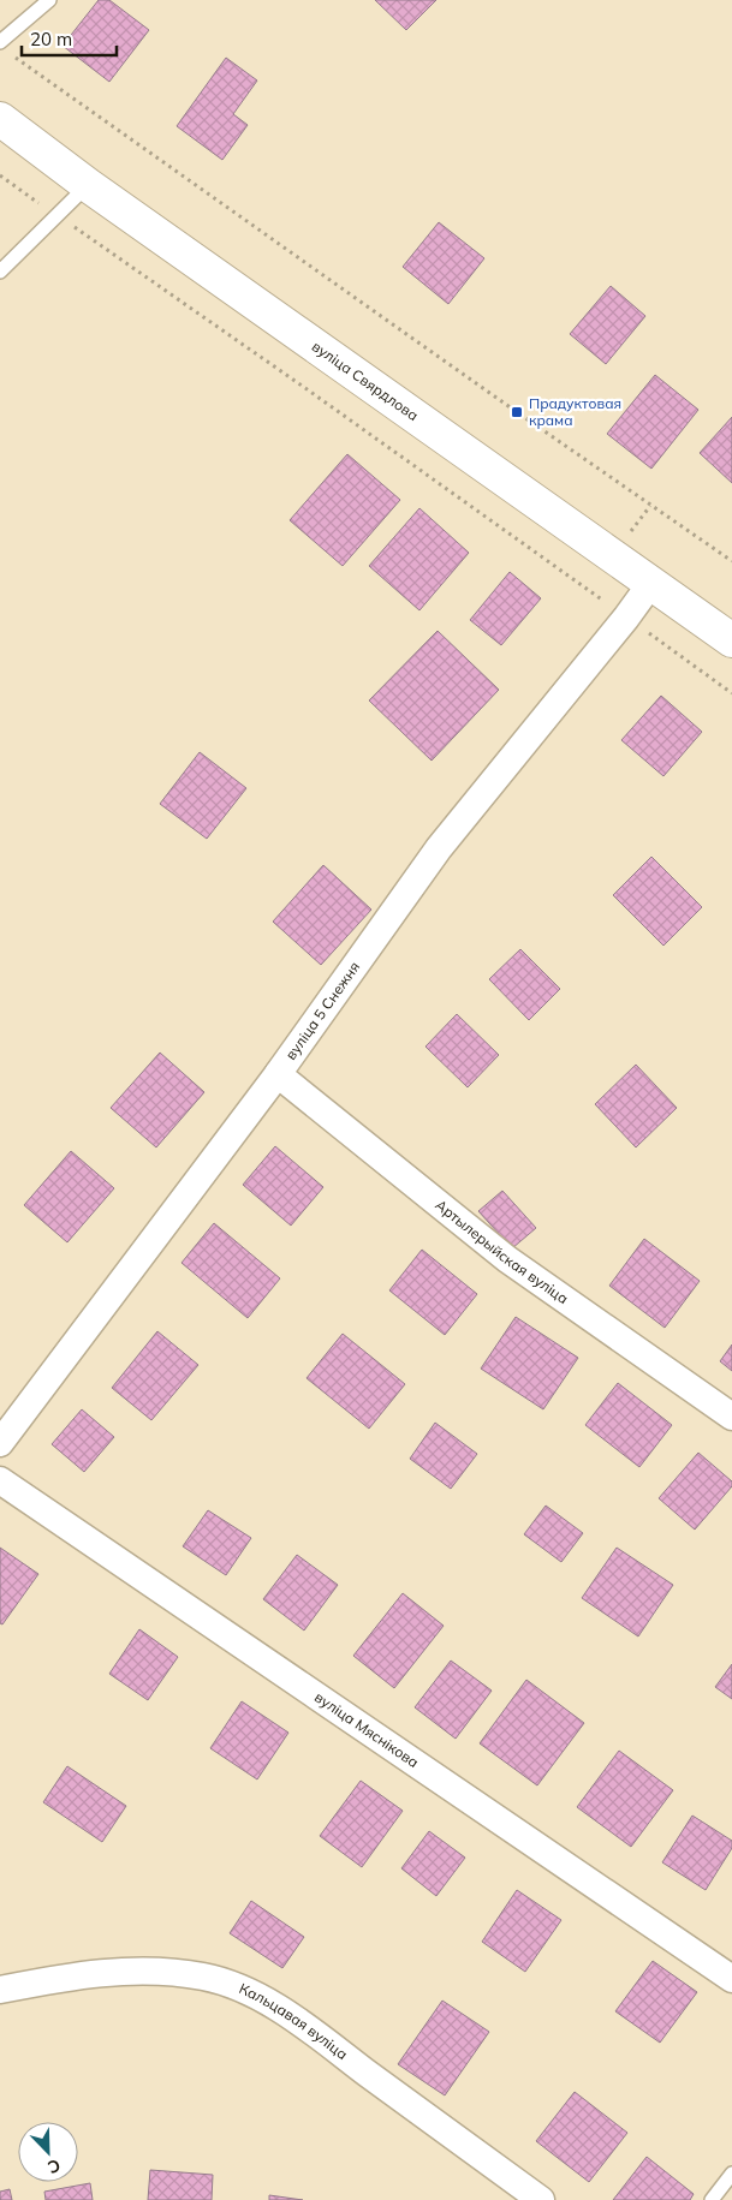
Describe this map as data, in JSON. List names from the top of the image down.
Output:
{
  "streets": {
    "main road": ["вуліца Свярдлова"],
    "street": [
      "вуліца 5 Снежня",
      "Артылерыйская вуліца",
      "вуліца Мяснікова",
      "Кальцавая вуліца"
    ]
  },
  "crossings": [
    ["вуліца Свярдлова", "вуліца 5 Снежня"],
    ["вуліца 5 Снежня", "Артылерыйская вуліца"]
  ],
  "places": {
    "transit": ["Прадуктовая крама"]
  },
  "scale_bar": "20 m",
  "north": "bottom right"
}
